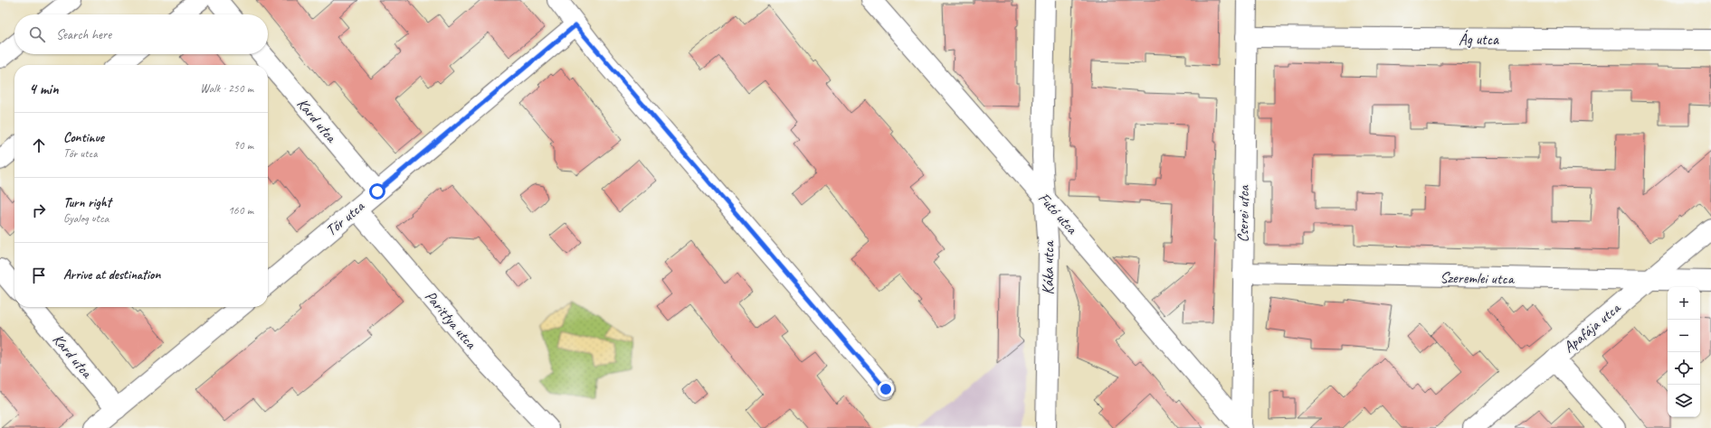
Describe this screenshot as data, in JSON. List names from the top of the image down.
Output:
{
  "streets": {
    "street": [
      "Ág utca",
      "Kard utca",
      "Futó utca",
      "Cserei utca",
      "Tőr utca",
      "Káka utca",
      "Szeremlei utca",
      "Parittya utca",
      "Apafája utca"
    ]
  },
  "crossings": [
    ["Ág utca", "Cserei utca"],
    ["Kard utca", "Tőr utca"],
    ["Futó utca", "Cserei utca"],
    ["Futó utca", "Káka utca"],
    ["Cserei utca", "Szeremlei utca"],
    ["Tőr utca", "Parittya utca"],
    ["Szeremlei utca", "Apafája utca"]
  ],
  "page": {
    "search": "Search here",
    "heading": ["4 min", "Walk · 250 m"],
    "list": [
      ["Continue", "Tőr utca", "90 m"],
      ["Turn right", "Gyalog utca", "160 m"],
      "Arrive at destination"
    ],
    "map_buttons": ["+", "−"]
  }
}
